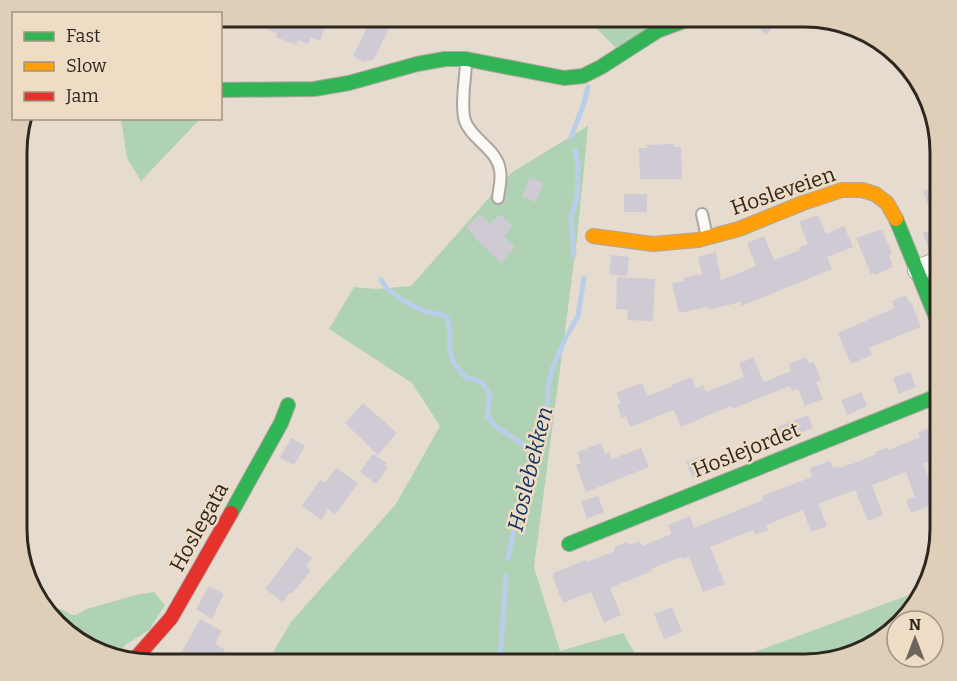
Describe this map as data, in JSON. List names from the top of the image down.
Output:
{
  "streets": {
    "street": ["Hosleveien", "Hoslejordet", "Hoslegata"]
  },
  "water": ["Hoslebekken"],
  "legend": ["Fast", "Slow", "Jam"],
  "north": "top"
}
